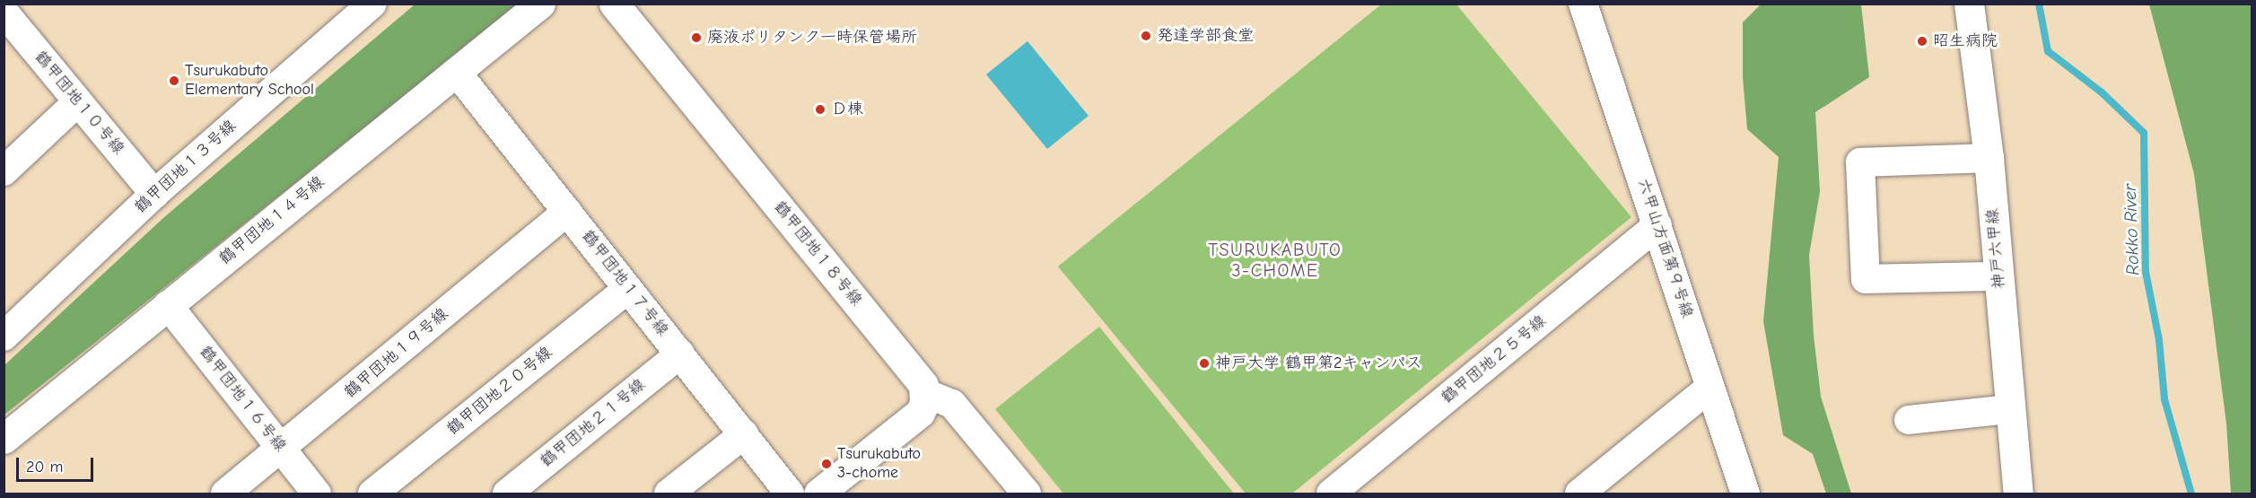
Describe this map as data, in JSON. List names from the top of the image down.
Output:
{
  "streets": {
    "street": [
      "鶴甲団地１０号線",
      "鶴甲団地１３号線",
      "鶴甲団地１４号線",
      "六甲山方面第９号線",
      "神戸六甲線",
      "鶴甲団地１８号線",
      "鶴甲団地１７号線",
      "鶴甲団地１９号線",
      "鶴甲団地２５号線",
      "鶴甲団地２０号線",
      "鶴甲団地１６号線",
      "鶴甲団地２１号線"
    ]
  },
  "crossings": [
    ["鶴甲団地１０号線", "鶴甲団地１３号線"],
    ["鶴甲団地１４号線", "鶴甲団地１７号線"],
    ["鶴甲団地１４号線", "鶴甲団地１６号線"],
    ["六甲山方面第９号線", "鶴甲団地２５号線"],
    ["鶴甲団地１７号線", "鶴甲団地１９号線"],
    ["鶴甲団地１７号線", "鶴甲団地２０号線"],
    ["鶴甲団地１７号線", "鶴甲団地２１号線"],
    ["鶴甲団地１９号線", "鶴甲団地１６号線"]
  ],
  "districts": ["TSURUKABUTO 3-CHOME"],
  "water": ["Rokko River"],
  "places": [
    "発達学部食堂",
    "廃液ポリタンク一時保管場所",
    "昭生病院",
    "Tsurukabuto Elementary School",
    "Ｄ棟",
    "神戸大学 鶴甲第2キャンパス",
    "Tsurukabuto 3-chome"
  ],
  "scale_bar": "20 m"
}
